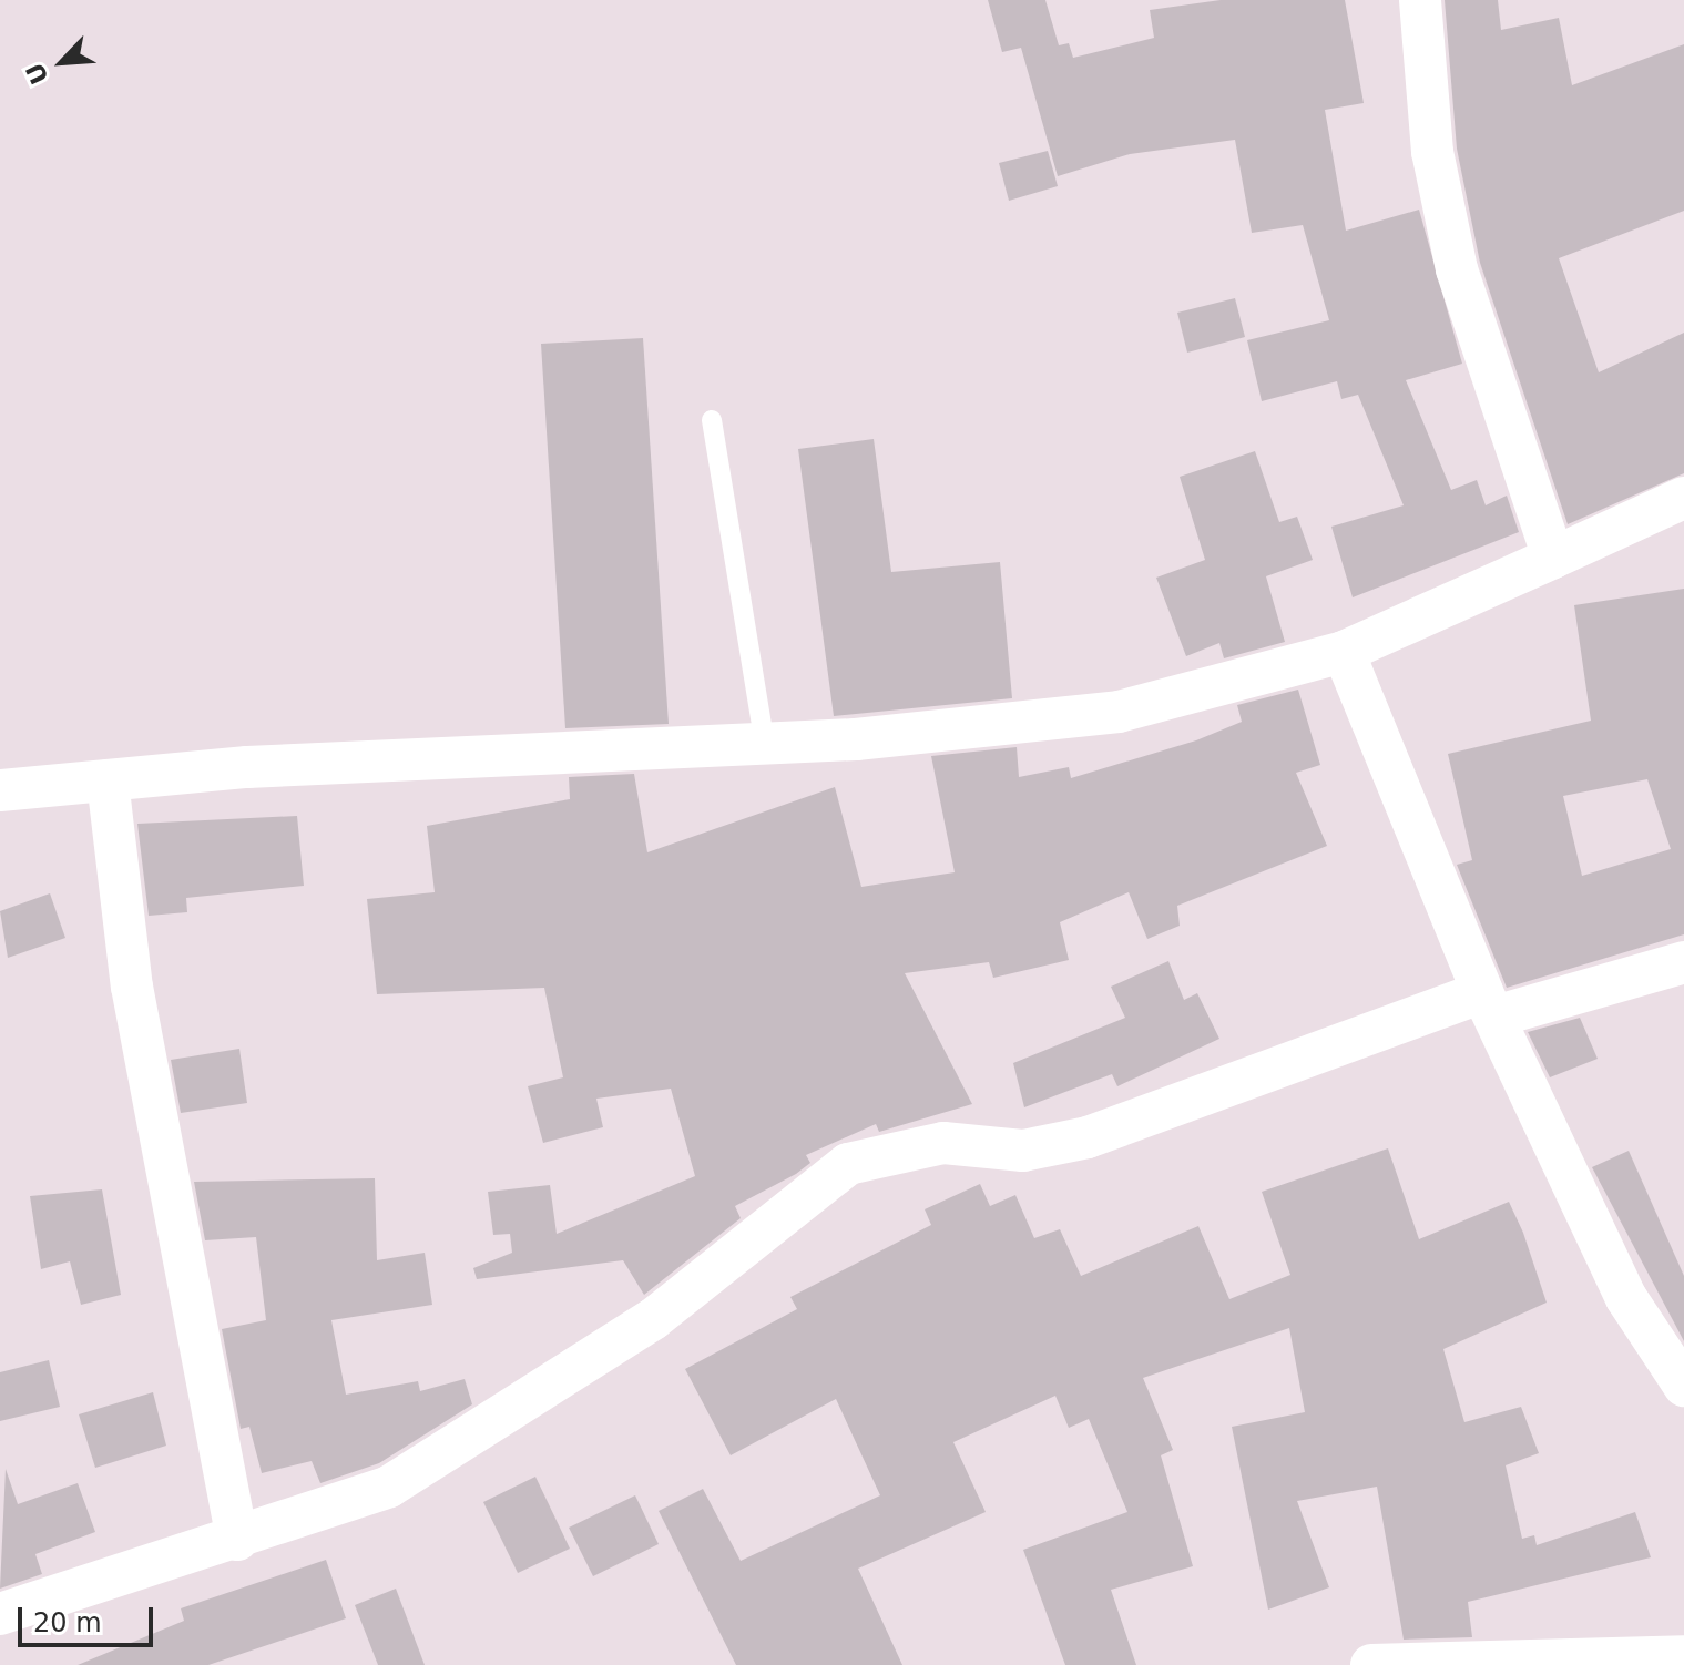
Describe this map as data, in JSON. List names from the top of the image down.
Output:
{
  "scale_bar": "20 m",
  "north": "bottom left"
}
